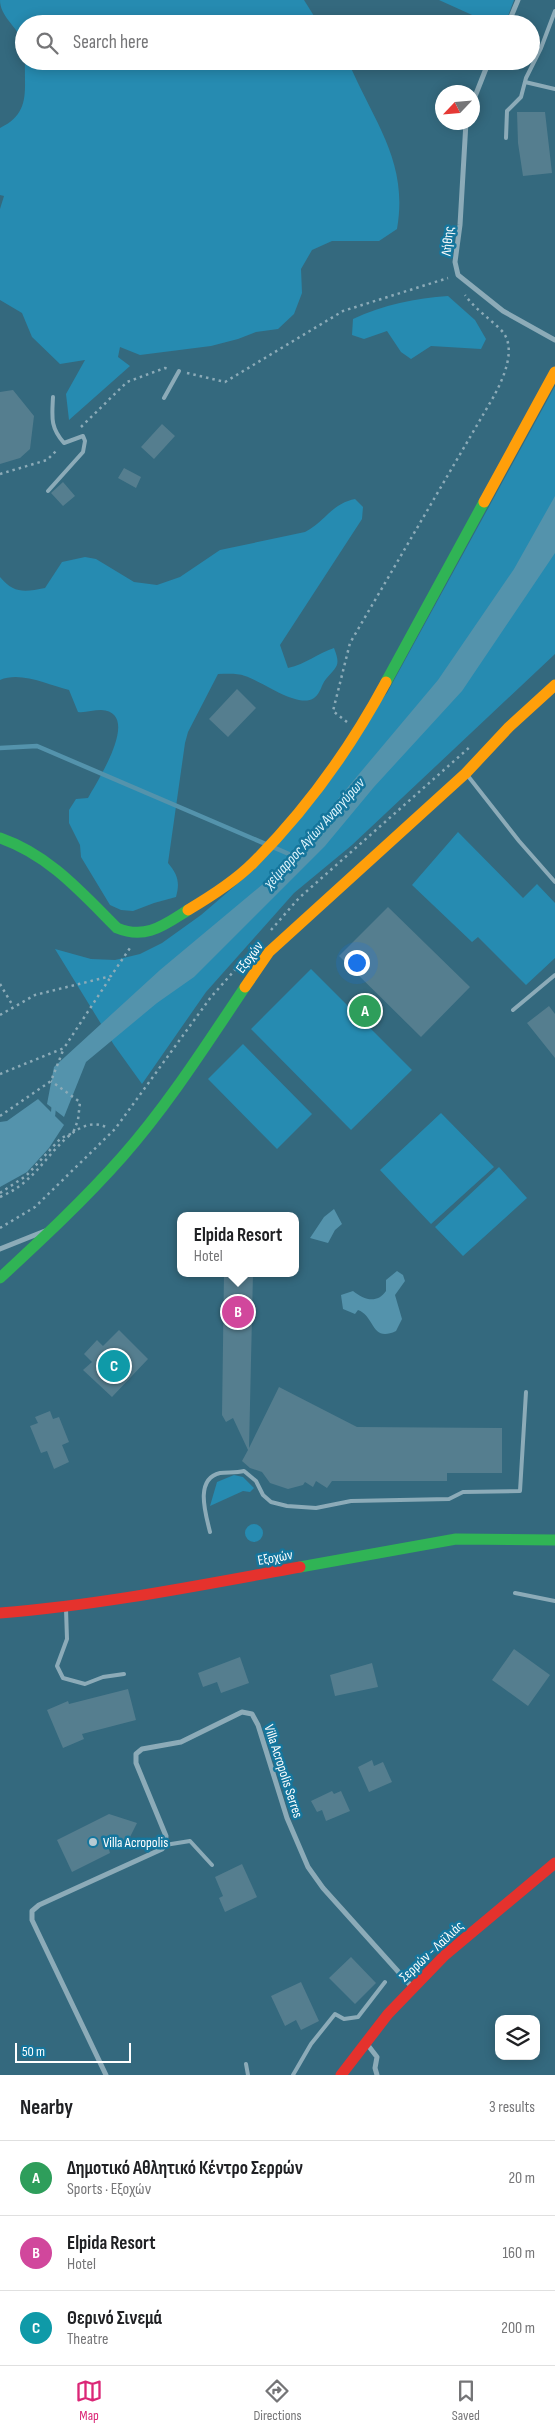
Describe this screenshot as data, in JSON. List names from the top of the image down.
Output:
{
  "streets": {
    "main road": ["Εξοχών", "Σερρών - Λαϊλιάς"],
    "street": ["Λήθης", "Villa Acropolis Serres"]
  },
  "crossings": [
    ["Villa Acropolis Serres", "Σερρών - Λαϊλιάς"]
  ],
  "water": ["χείμαρρος Αγίων Αναργύρων"],
  "places": ["Villa Acropolis"],
  "scale_bar": "50 m",
  "north": "bottom left",
  "page": {
    "search": "Search here",
    "pins": ["A", "B", "C"],
    "popup": ["Elpida Resort", "Hotel"],
    "scale": "50 m",
    "heading": ["Nearby", "3 results"],
    "list": [
      {
        "mark": "A",
        "name": "Δημοτικό Αθλητικό Κέντρο Σερρών",
        "note": "Sports · Εξοχών",
        "value": "20 m"
      },
      {
        "mark": "B",
        "name": "Elpida Resort",
        "note": "Hotel",
        "value": "160 m"
      },
      {
        "mark": "C",
        "name": "Θερινό Σινεμά",
        "note": "Theatre",
        "value": "200 m"
      }
    ],
    "nav": ["Map", "Directions", "Saved"]
  }
}
